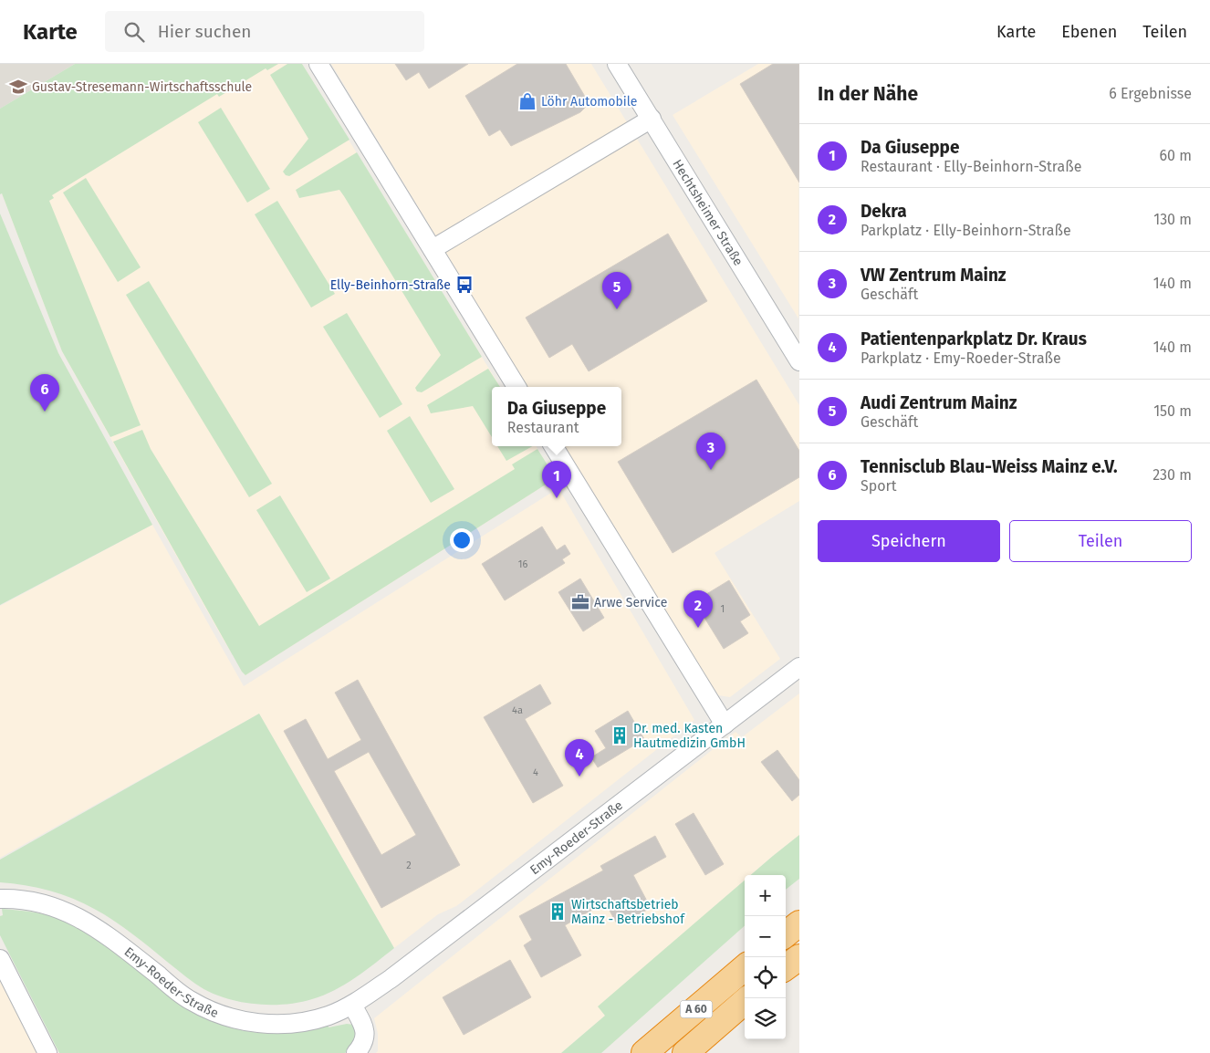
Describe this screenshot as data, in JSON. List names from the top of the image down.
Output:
{
  "streets": {
    "highway": ["A 60"],
    "street": ["Hechtsheimer Straße", "Emy-Roeder-Straße"]
  },
  "places": {
    "school or university": ["Gustav-Stresemann-Wirtschaftsschule"],
    "shop": ["Löhr Automobile"],
    "bus stop": ["Elly-Beinhorn-Straße"],
    "office": ["Arwe Service"],
    "building": ["Dr. med. Kasten Hautmedizin GmbH", "Wirtschaftsbetrieb Mainz - Betriebshof"]
  },
  "house_numbers": [
    "16",
    "1",
    "4a",
    "4",
    "2"
  ],
  "page": {
    "header": "Karte",
    "search": "Hier suchen",
    "nav": ["Karte", "Ebenen", "Teilen"],
    "heading": ["In der Nähe", "6 Ergebnisse"],
    "list": [
      {
        "mark": "1",
        "name": "Da Giuseppe",
        "note": "Restaurant · Elly-Beinhorn-Straße",
        "value": "60 m"
      },
      {
        "mark": "2",
        "name": "Dekra",
        "note": "Parkplatz · Elly-Beinhorn-Straße",
        "value": "130 m"
      },
      {
        "mark": "3",
        "name": "VW Zentrum Mainz",
        "note": "Geschäft",
        "value": "140 m"
      },
      {
        "mark": "4",
        "name": "Patientenparkplatz Dr. Kraus",
        "note": "Parkplatz · Emy-Roeder-Straße",
        "value": "140 m"
      },
      {
        "mark": "5",
        "name": "Audi Zentrum Mainz",
        "note": "Geschäft",
        "value": "150 m"
      },
      {
        "mark": "6",
        "name": "Tennisclub Blau-Weiss Mainz e.V.",
        "note": "Sport",
        "value": "230 m"
      }
    ],
    "pins": [
      "5",
      "6",
      "3",
      "1",
      "2",
      "4"
    ],
    "popup": ["Da Giuseppe", "Restaurant"],
    "buttons": ["Speichern", "Teilen"],
    "map_buttons": ["+", "−"]
  }
}
